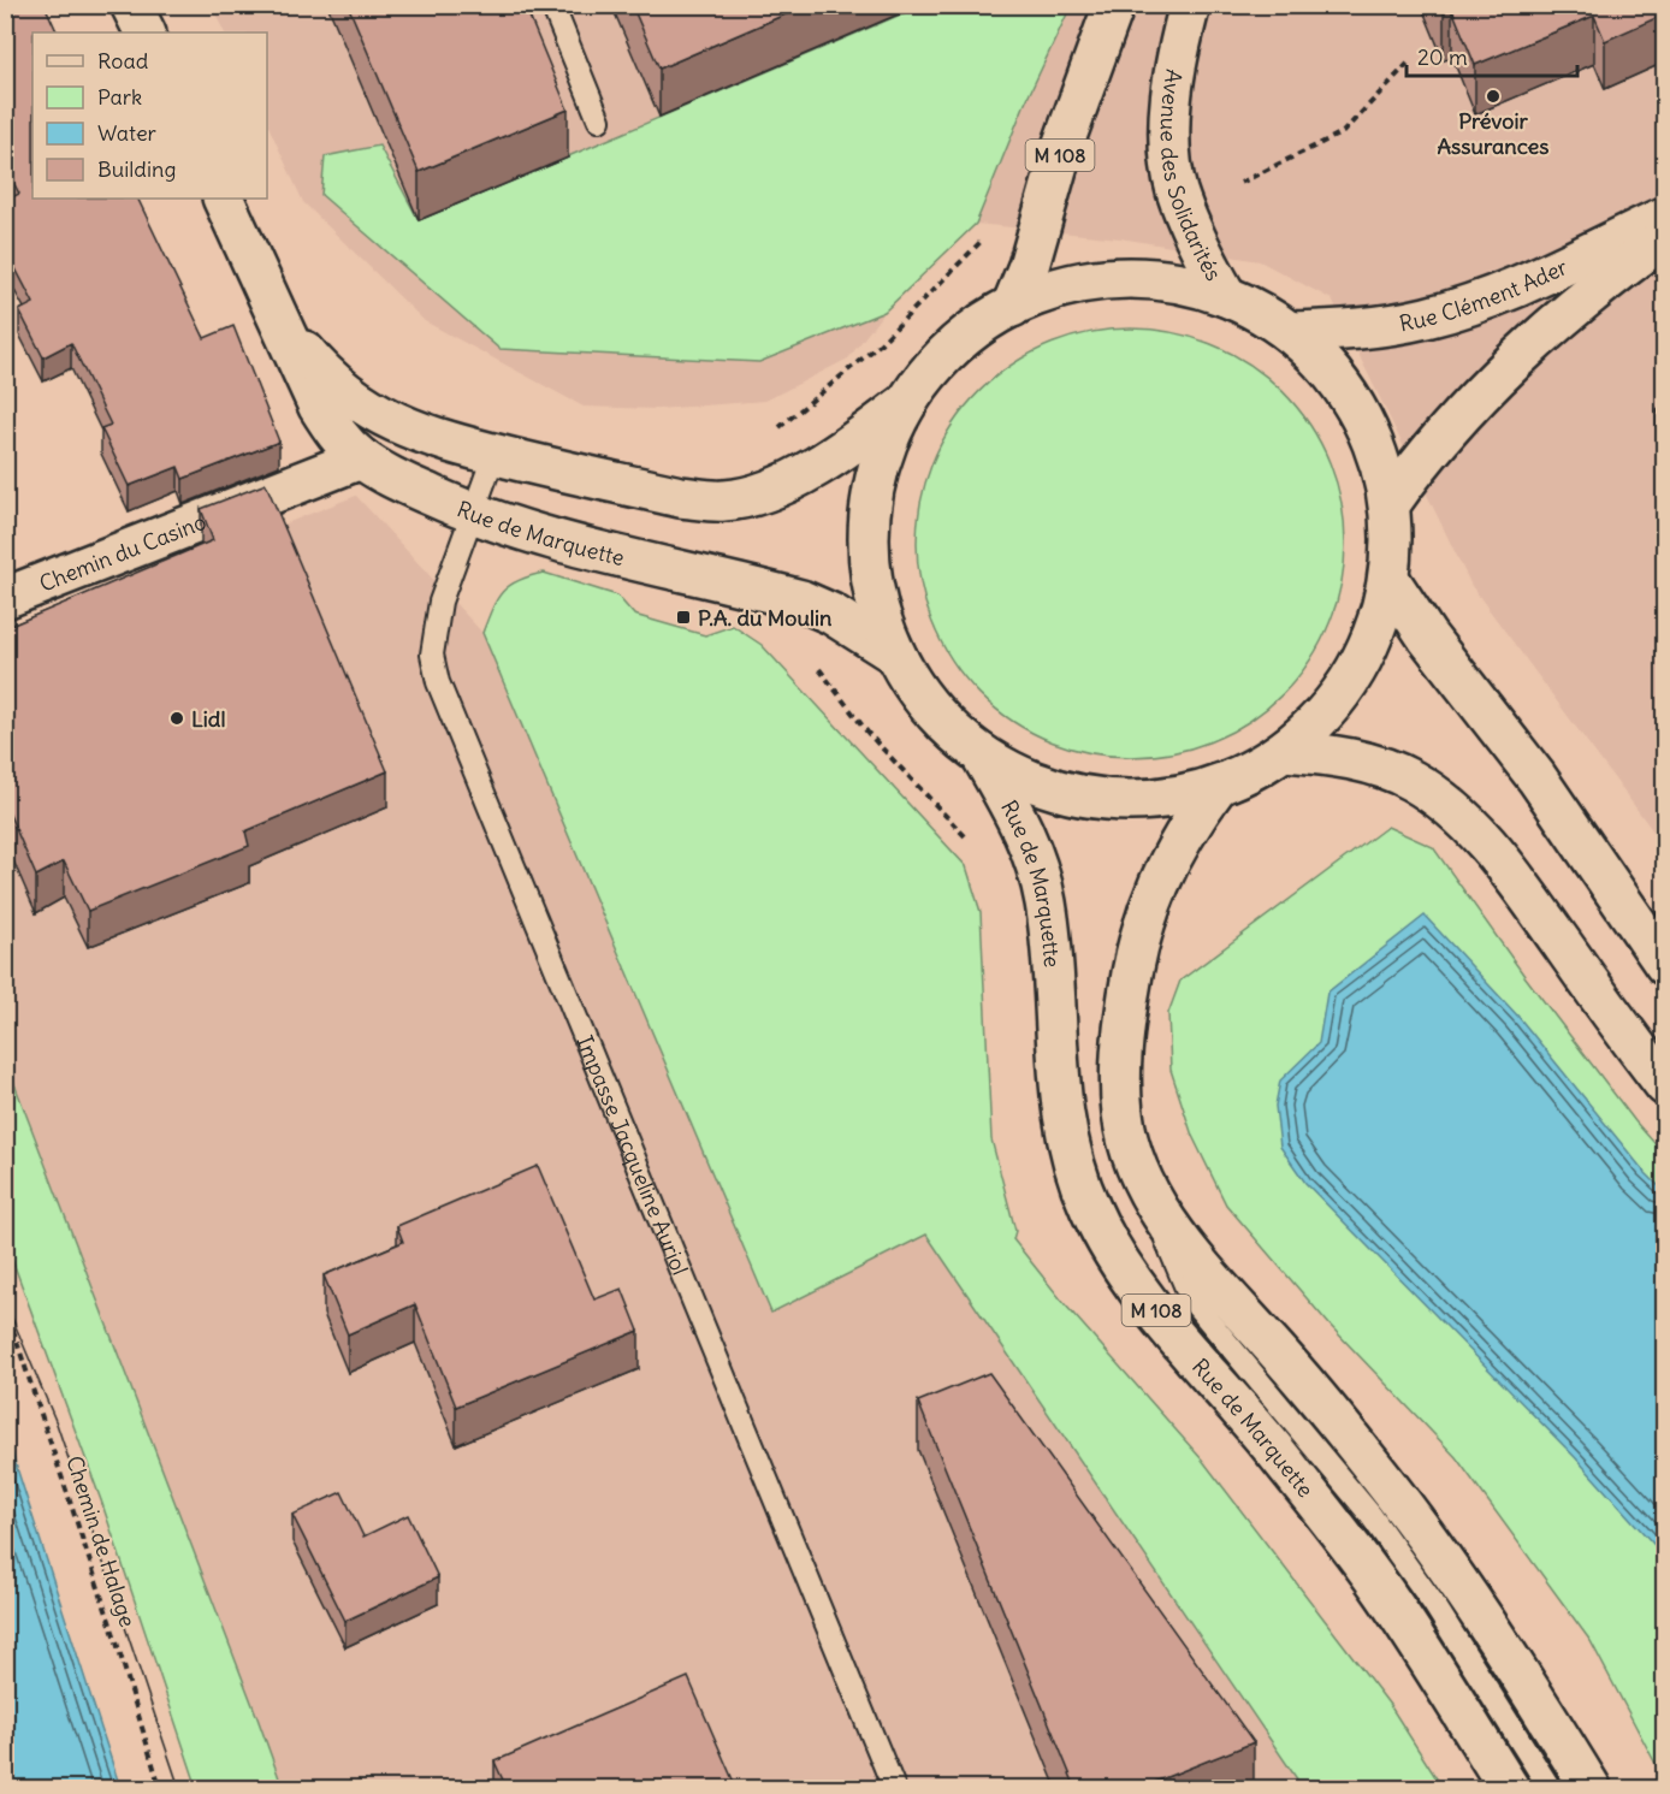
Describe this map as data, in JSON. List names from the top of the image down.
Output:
{
  "streets": {
    "main road": [
      "M 108",
      "Avenue des Solidarités",
      "Rue Clément Ader",
      "Rue de Marquette",
      "Chemin du Casino"
    ],
    "lane": ["Impasse Jacqueline Auriol"],
    "path": ["Chemin de Halage"]
  },
  "crossings": [
    ["Rue de Marquette", "Chemin du Casino"],
    ["Rue de Marquette", "Impasse Jacqueline Auriol"]
  ],
  "places": {
    "other": ["Prévoir Assurances", "Lidl"],
    "transit": ["P.A. du Moulin"]
  },
  "legend": [
    "Road",
    "Park",
    "Water",
    "Building"
  ],
  "scale_bar": "20 m"
}
